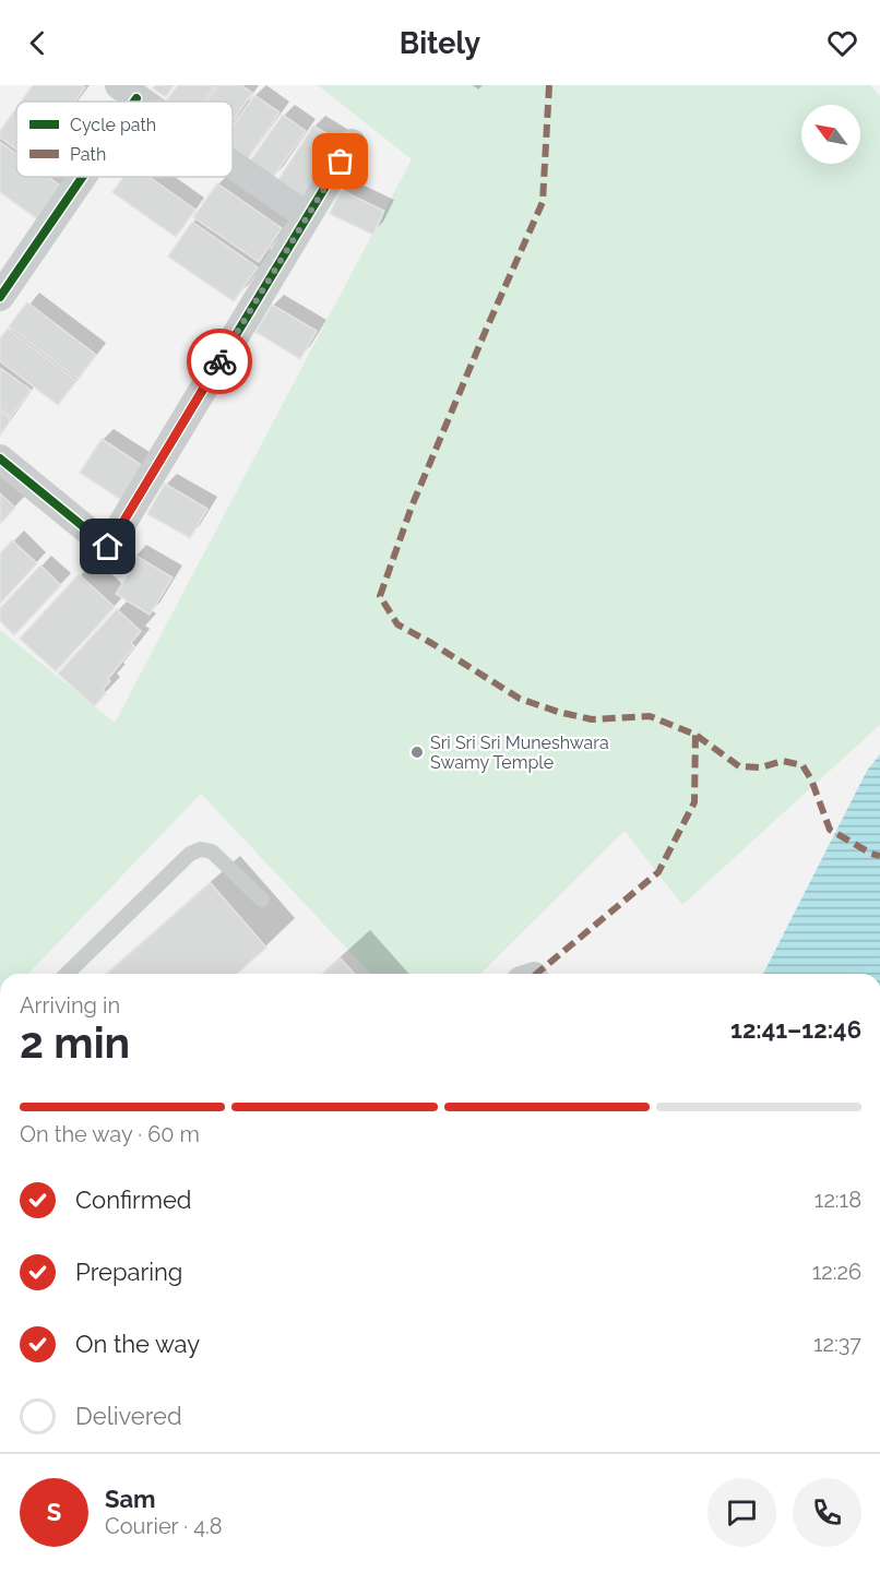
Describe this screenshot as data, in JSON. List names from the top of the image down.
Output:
{
  "places": ["Sri Sri Sri Muneshwara Swamy Temple"],
  "legend": ["Cycle path", "Path"],
  "north": "top left",
  "page": {
    "header": "Bitely",
    "heading": ["2 min", "Arriving in", "12:41–12:46"],
    "panel": ["Sam", "Courier · 4.8"],
    "bar": "On the way · 60 m",
    "list": [
      ["Confirmed", "12:18"],
      ["Preparing", "12:26"],
      ["On the way", "12:37"],
      "Delivered"
    ],
    "round": "S"
  }
}
